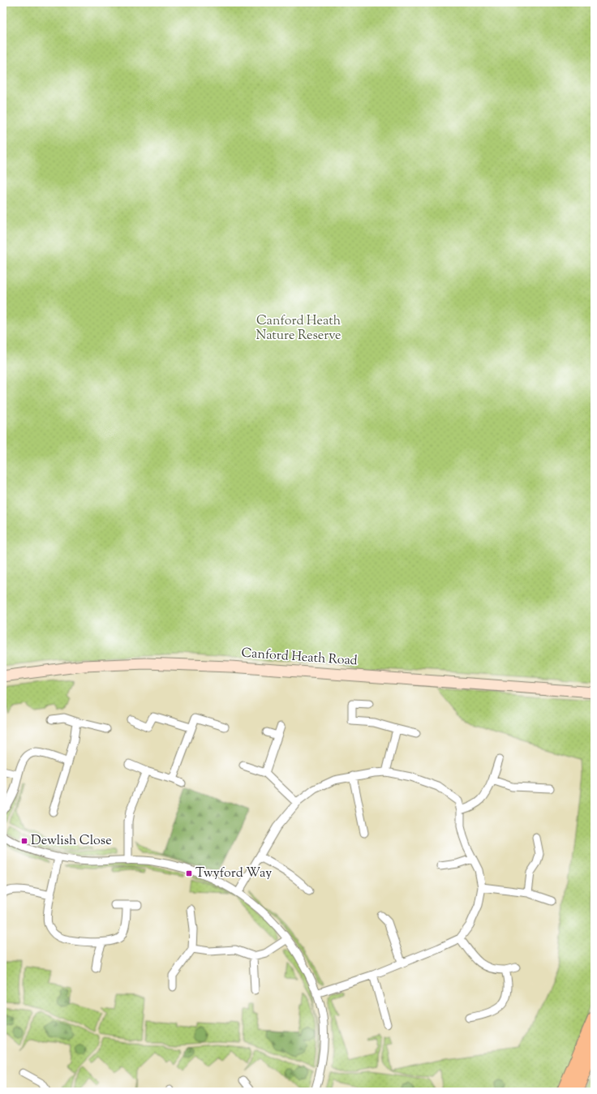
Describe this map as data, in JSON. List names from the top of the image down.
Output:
{
  "streets": {
    "main road": ["Canford Heath Road"]
  },
  "parks": ["Canford Heath Nature Reserve"],
  "places": {
    "transit": ["Dewlish Close", "Twyford Way"]
  }
}
